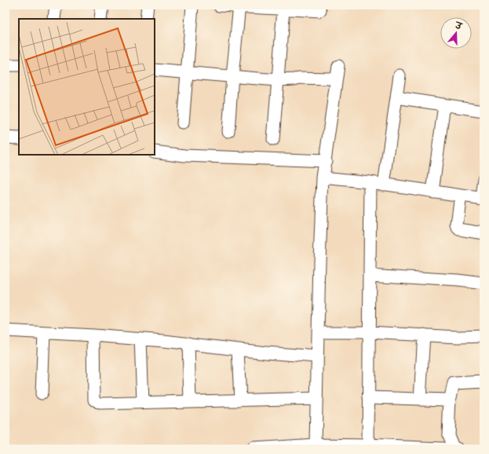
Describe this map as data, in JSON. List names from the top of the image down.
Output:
{
  "north": "top"
}
